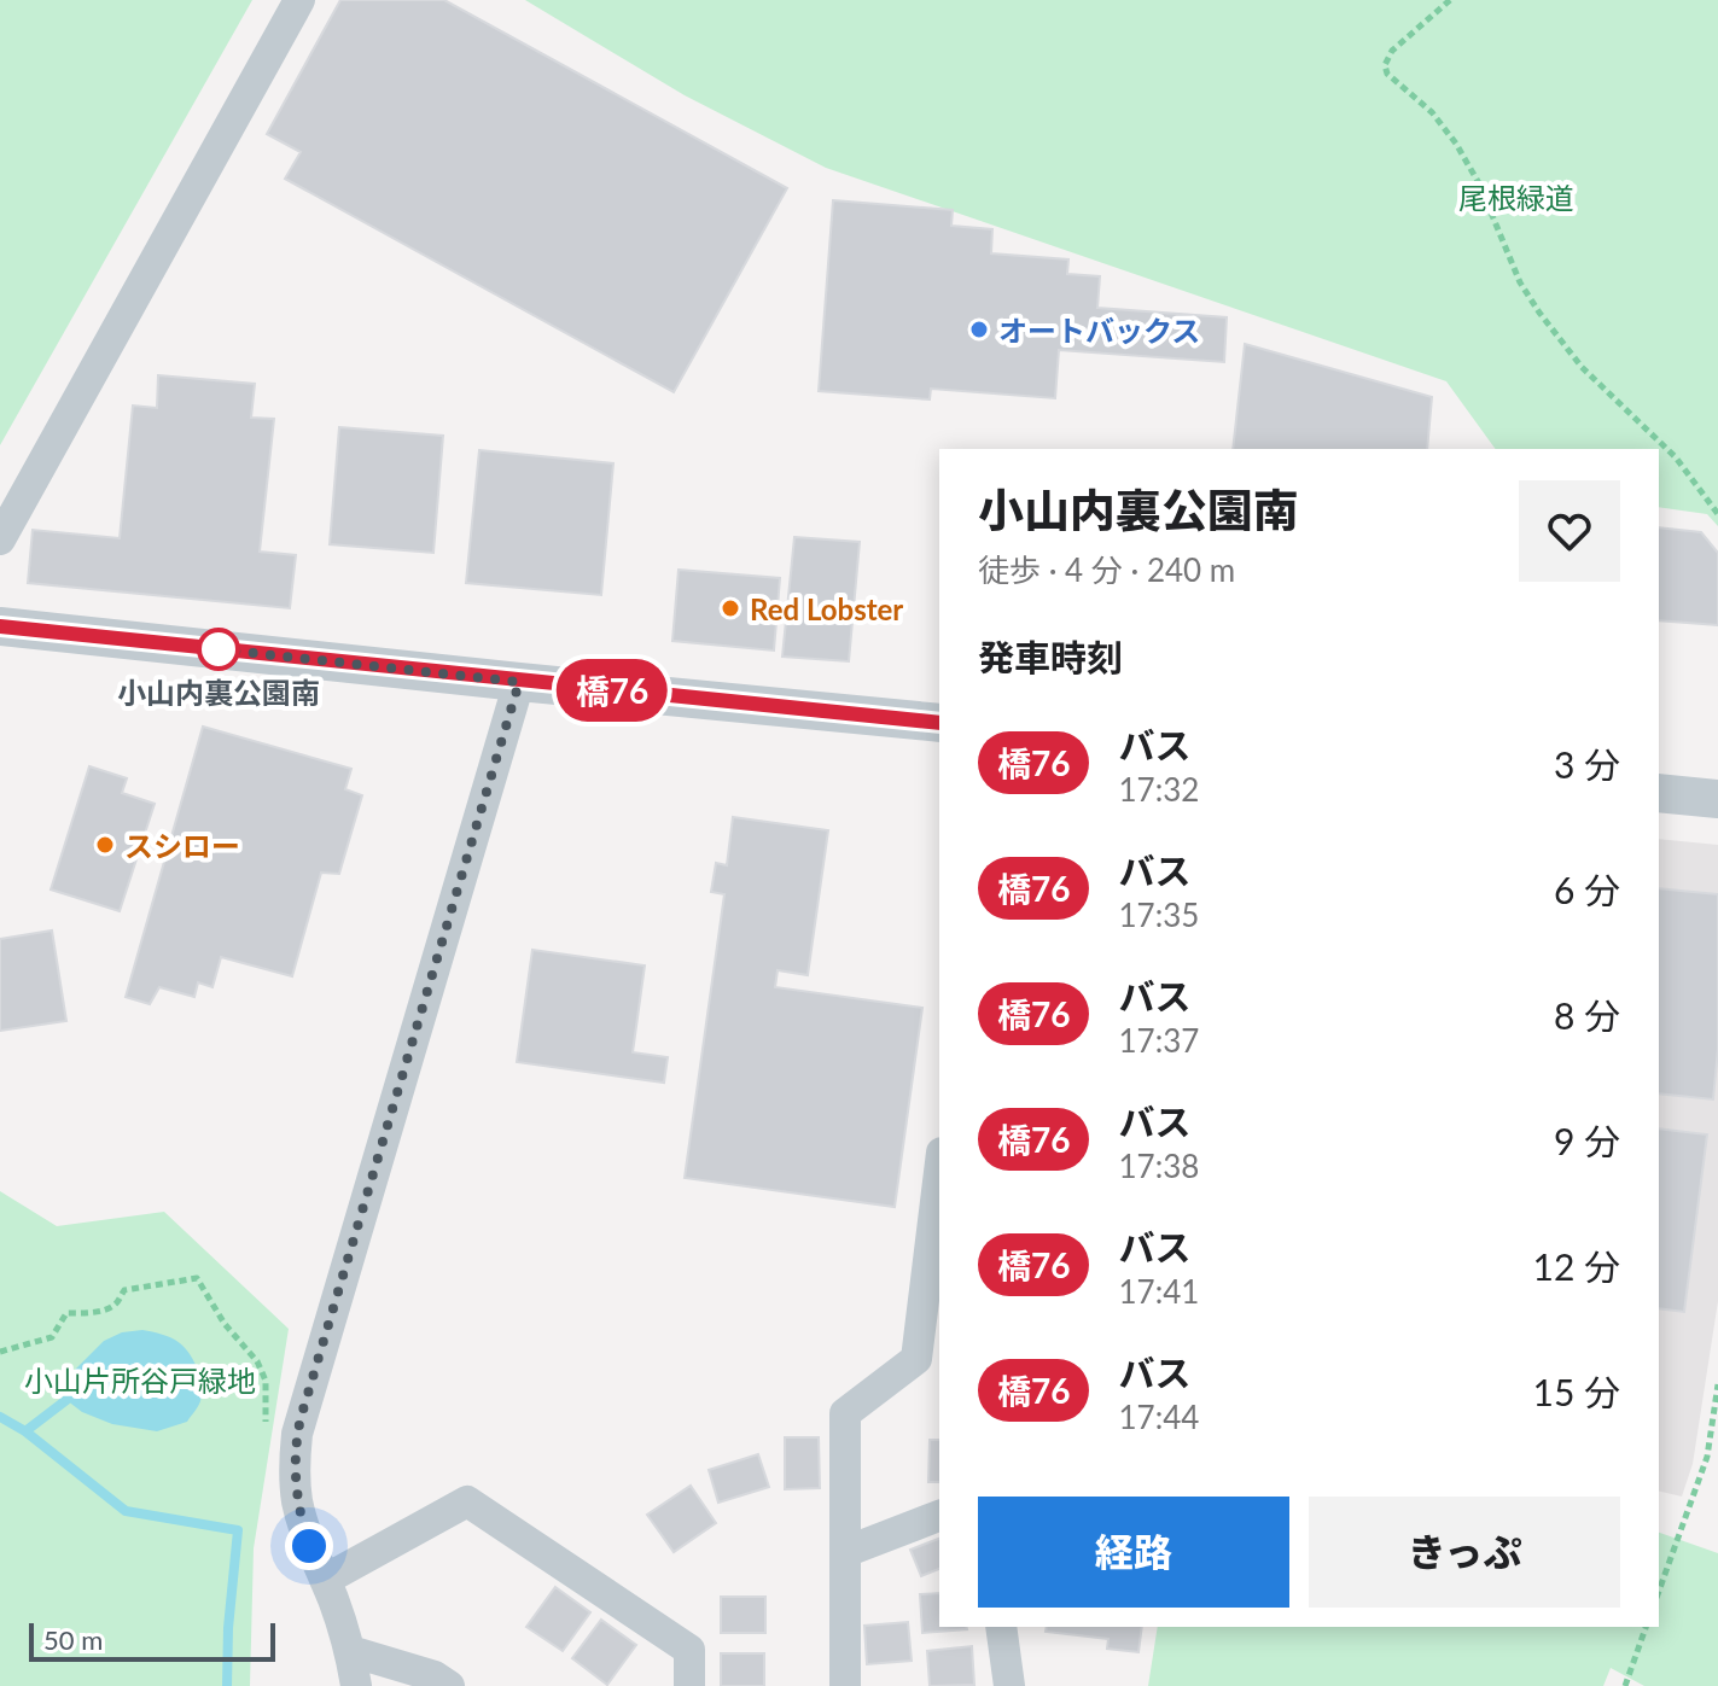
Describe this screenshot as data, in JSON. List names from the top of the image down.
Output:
{
  "parks": ["尾根緑道", "小山片所谷戸緑地"],
  "places": [
    "オートバックス",
    "Red Lobster",
    "小山内裏公園南",
    "スシロー"
  ],
  "lines": ["bus line 橋76"],
  "scale_bar": "50 m",
  "page": {
    "on_map": "橋76",
    "heading": [
      ["小山内裏公園南", "徒歩 · 4 分 · 240 m"],
      "発車時刻"
    ],
    "list": [
      {
        "mark": "橋76",
        "name": "バス",
        "note": "17:32",
        "value": "3 分"
      },
      {
        "mark": "橋76",
        "name": "バス",
        "note": "17:35",
        "value": "6 分"
      },
      {
        "mark": "橋76",
        "name": "バス",
        "note": "17:37",
        "value": "8 分"
      },
      {
        "mark": "橋76",
        "name": "バス",
        "note": "17:38",
        "value": "9 分"
      },
      {
        "mark": "橋76",
        "name": "バス",
        "note": "17:41",
        "value": "12 分"
      },
      {
        "mark": "橋76",
        "name": "バス",
        "note": "17:44",
        "value": "15 分"
      }
    ],
    "buttons": ["経路", "きっぷ"],
    "scale": "50 m"
  }
}
